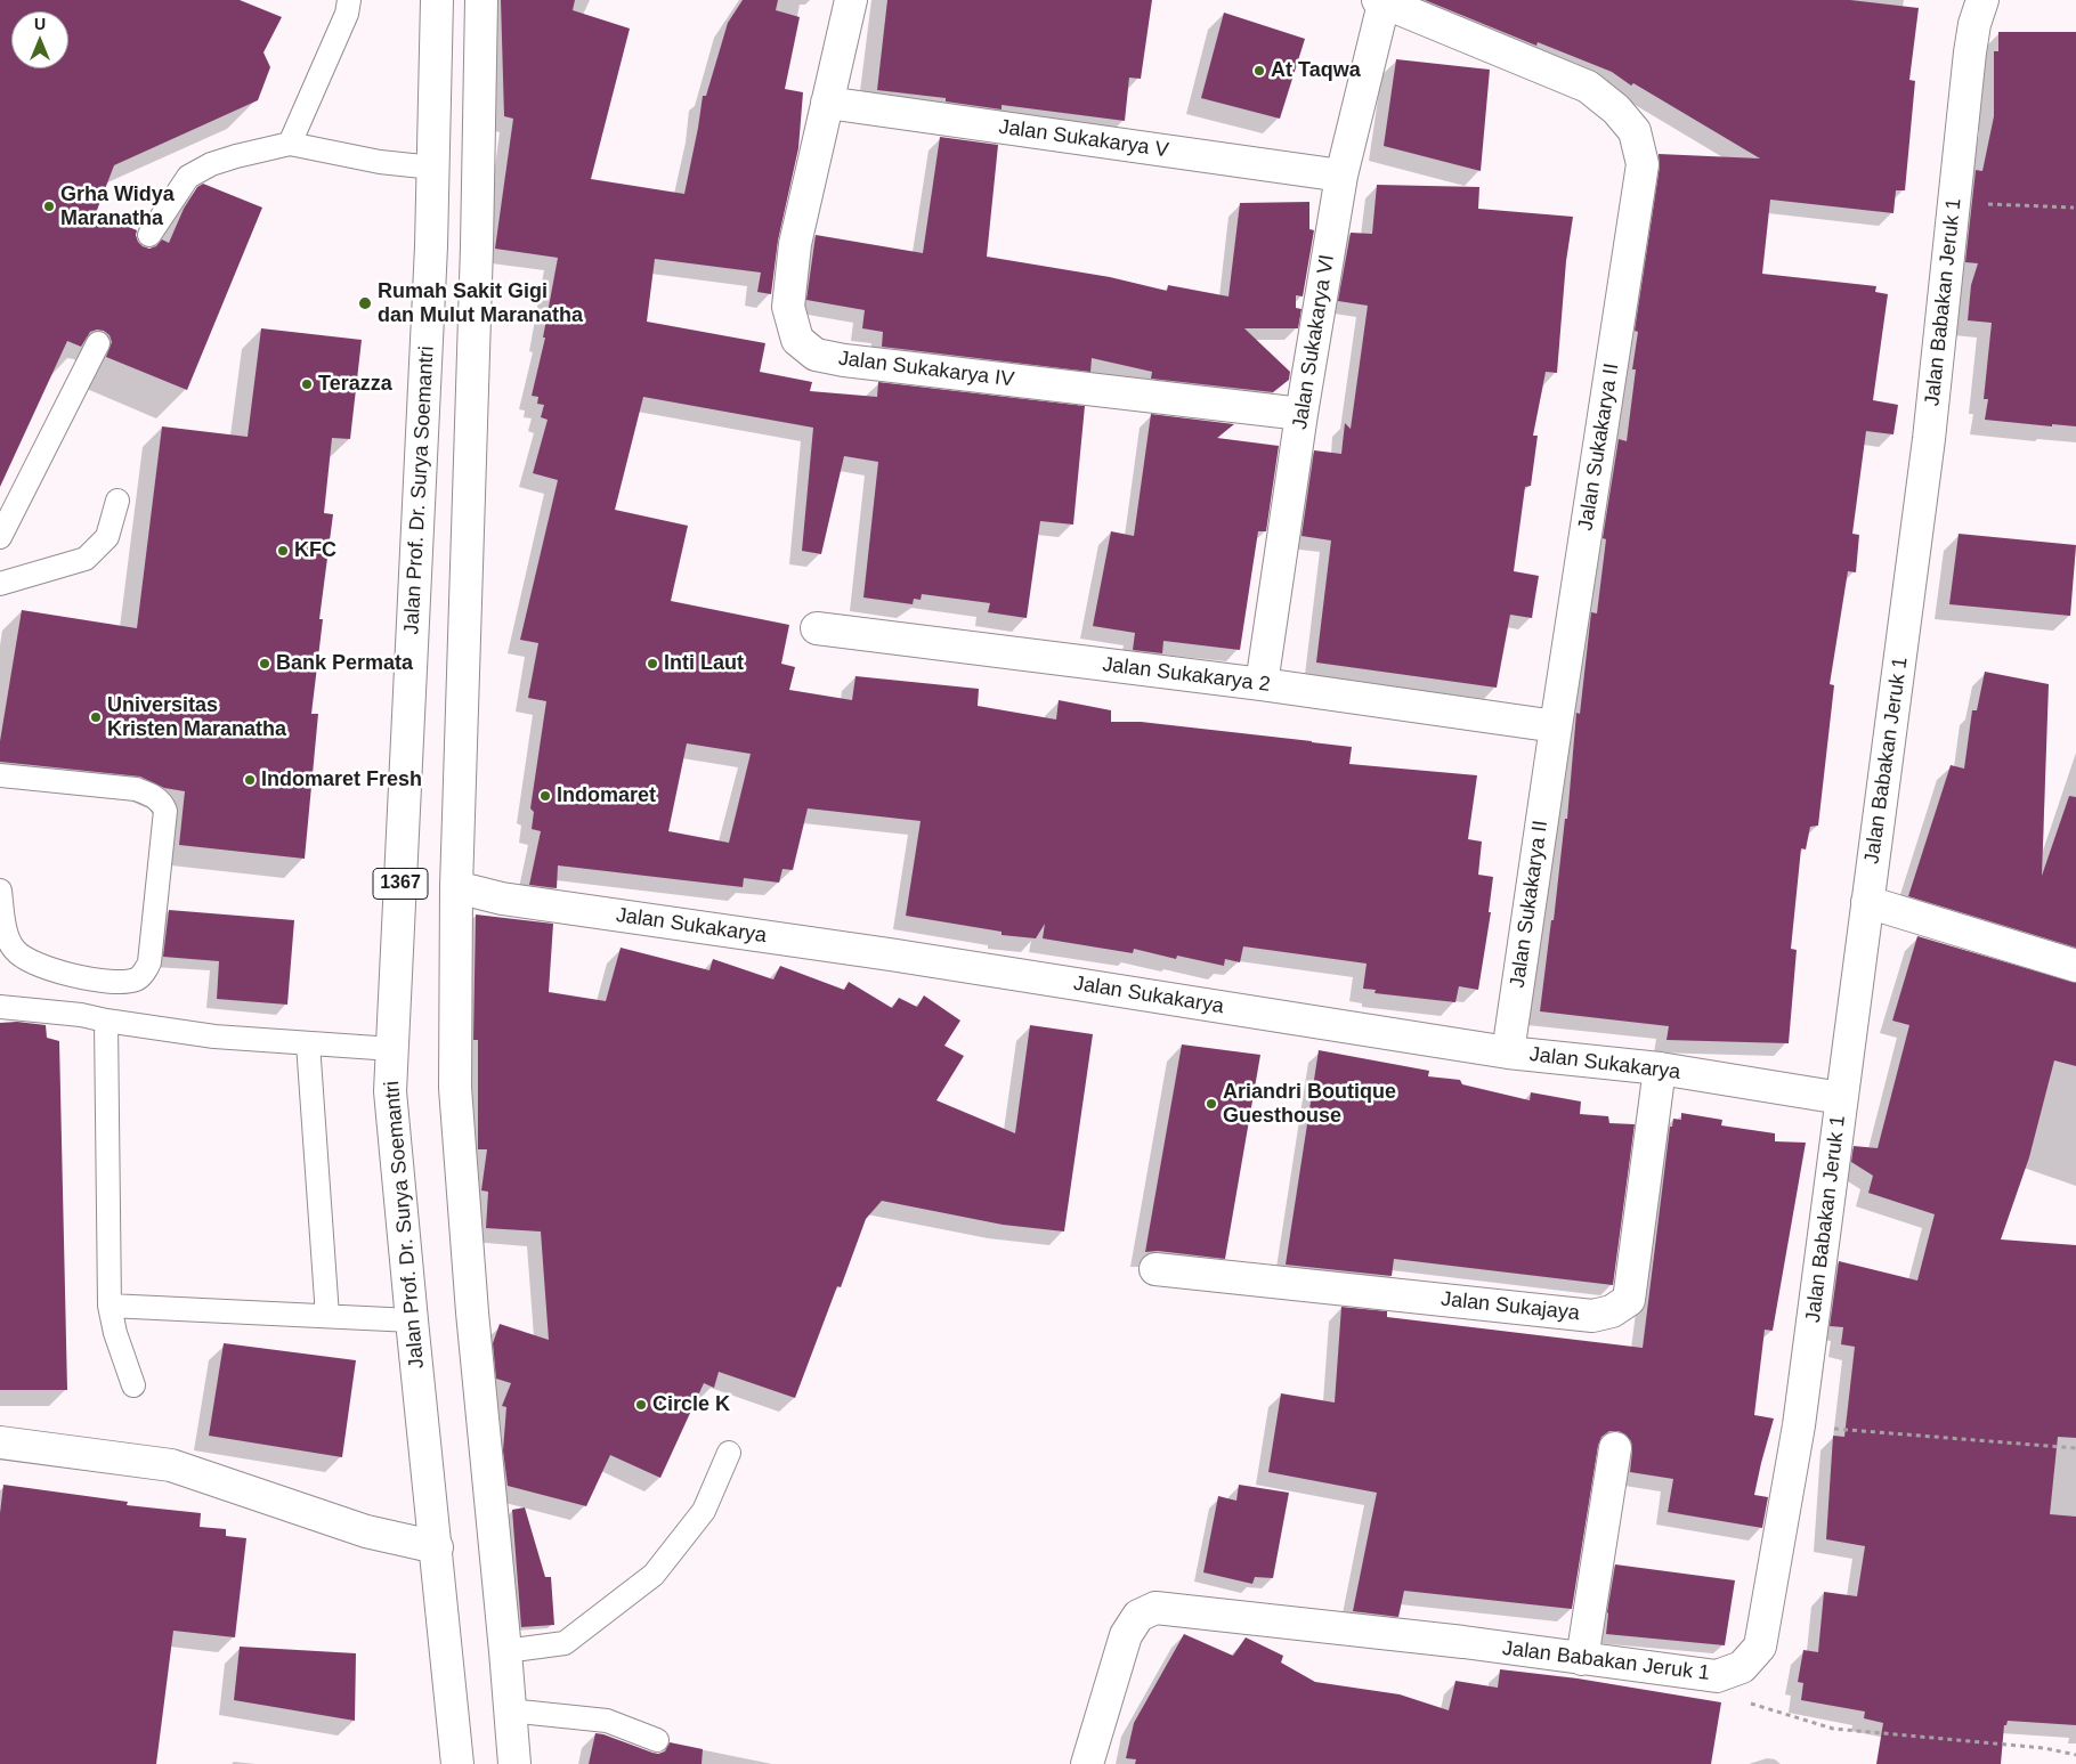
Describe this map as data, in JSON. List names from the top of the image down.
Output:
{
  "streets": {
    "street": [
      "Jalan Sukakarya V",
      "Jalan Babakan Jeruk 1",
      "Jalan Sukakarya VI",
      "Jalan Sukakarya IV",
      "Jalan Sukakarya II",
      "Jalan Prof. Dr. Surya Soemantri",
      "Jalan Sukakarya 2",
      "1367",
      "Jalan Sukakarya",
      "Jalan Sukajaya"
    ]
  },
  "crossings": [
    ["Jalan Sukakarya V", "Jalan Sukakarya VI"],
    ["Jalan Sukakarya V", "Jalan Sukakarya IV"],
    ["Jalan Babakan Jeruk 1", "Jalan Sukakarya"],
    ["Jalan Sukakarya VI", "Jalan Sukakarya IV"],
    ["Jalan Sukakarya VI", "Jalan Sukakarya II"],
    ["Jalan Sukakarya VI", "Jalan Sukakarya 2"],
    ["Jalan Sukakarya II", "Jalan Sukakarya 2"],
    ["Jalan Sukakarya II", "Jalan Sukakarya"],
    ["1367", "Jalan Sukakarya"],
    ["Jalan Sukakarya", "Jalan Sukajaya"]
  ],
  "places": [
    "At Taqwa",
    "Grha Widya Maranatha",
    "Rumah Sakit Gigi dan Mulut Maranatha",
    "Terazza",
    "KFC",
    "Bank Permata",
    "Inti Laut",
    "Universitas Kristen Maranatha",
    "Indomaret Fresh",
    "Indomaret",
    "Ariandri Boutique Guesthouse",
    "Circle K"
  ],
  "north": "top"
}
